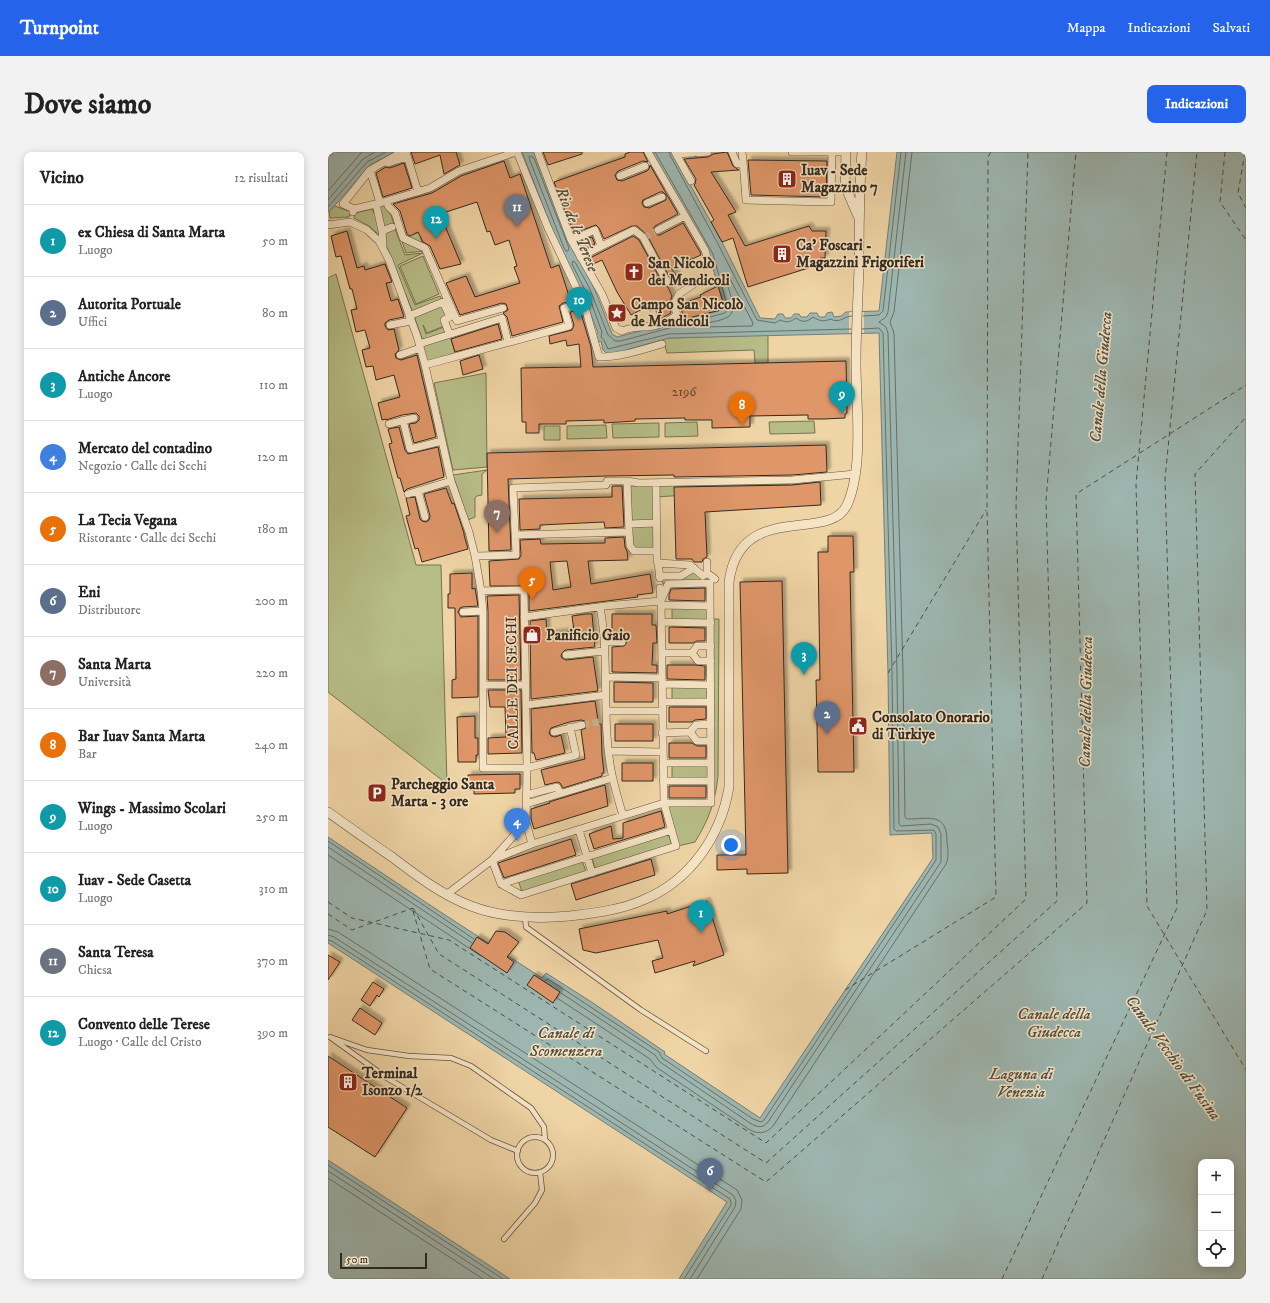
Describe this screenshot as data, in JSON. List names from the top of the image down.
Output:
{
  "streets": {
    "street": ["CALLE DEI SECHI"]
  },
  "water": [
    "Rio de le Terese",
    "Canale della Giudecca",
    "Canale di Scomenzera",
    "Canale Vecchio di Fusina",
    "Laguna di Venezia"
  ],
  "places": {
    "building": ["Iuav - Sede Magazzino 7", "Ca' Foscari - Magazzini Frigoriferi", "Terminal Isonzo 1/2"],
    "church": ["San Nicolò dei Mendicoli"],
    "place": ["Campo San Nicolò de Mendicoli"],
    "shop": ["Panificio Gaio"],
    "public building": ["Consolato Onorario di Türkiye"],
    "parking": ["Parcheggio Santa Marta - 3 ore"]
  },
  "house_numbers": ["2196"],
  "scale_bar": "50 m",
  "page": {
    "header": "Turnpoint",
    "nav": ["Mappa", "Indicazioni", "Salvati"],
    "buttons": "Indicazioni",
    "title": "Dove siamo",
    "heading": ["Vicino", "12 risultati"],
    "pins": [
      "11",
      "12",
      "10",
      "9",
      "8",
      "7",
      "5",
      "3",
      "2",
      "4",
      "1",
      "6"
    ],
    "list": [
      {
        "mark": "1",
        "name": "ex Chiesa di Santa Marta",
        "note": "Luogo",
        "value": "50 m"
      },
      {
        "mark": "2",
        "name": "Autorita Portuale",
        "note": "Uffici",
        "value": "80 m"
      },
      {
        "mark": "3",
        "name": "Antiche Ancore",
        "note": "Luogo",
        "value": "110 m"
      },
      {
        "mark": "4",
        "name": "Mercato del contadino",
        "note": "Negozio · Calle dei Sechi",
        "value": "120 m"
      },
      {
        "mark": "5",
        "name": "La Tecia Vegana",
        "note": "Ristorante · Calle dei Sechi",
        "value": "180 m"
      },
      {
        "mark": "6",
        "name": "Eni",
        "note": "Distributore",
        "value": "200 m"
      },
      {
        "mark": "7",
        "name": "Santa Marta",
        "note": "Università",
        "value": "220 m"
      },
      {
        "mark": "8",
        "name": "Bar Iuav Santa Marta",
        "note": "Bar",
        "value": "240 m"
      },
      {
        "mark": "9",
        "name": "Wings - Massimo Scolari",
        "note": "Luogo",
        "value": "250 m"
      },
      {
        "mark": "10",
        "name": "Iuav - Sede Casetta",
        "note": "Luogo",
        "value": "310 m"
      },
      {
        "mark": "11",
        "name": "Santa Teresa",
        "note": "Chiesa",
        "value": "370 m"
      },
      {
        "mark": "12",
        "name": "Convento delle Terese",
        "note": "Luogo · Calle del Cristo",
        "value": "390 m"
      }
    ],
    "map_buttons": ["+", "−"],
    "scale": "50 m"
  }
}
